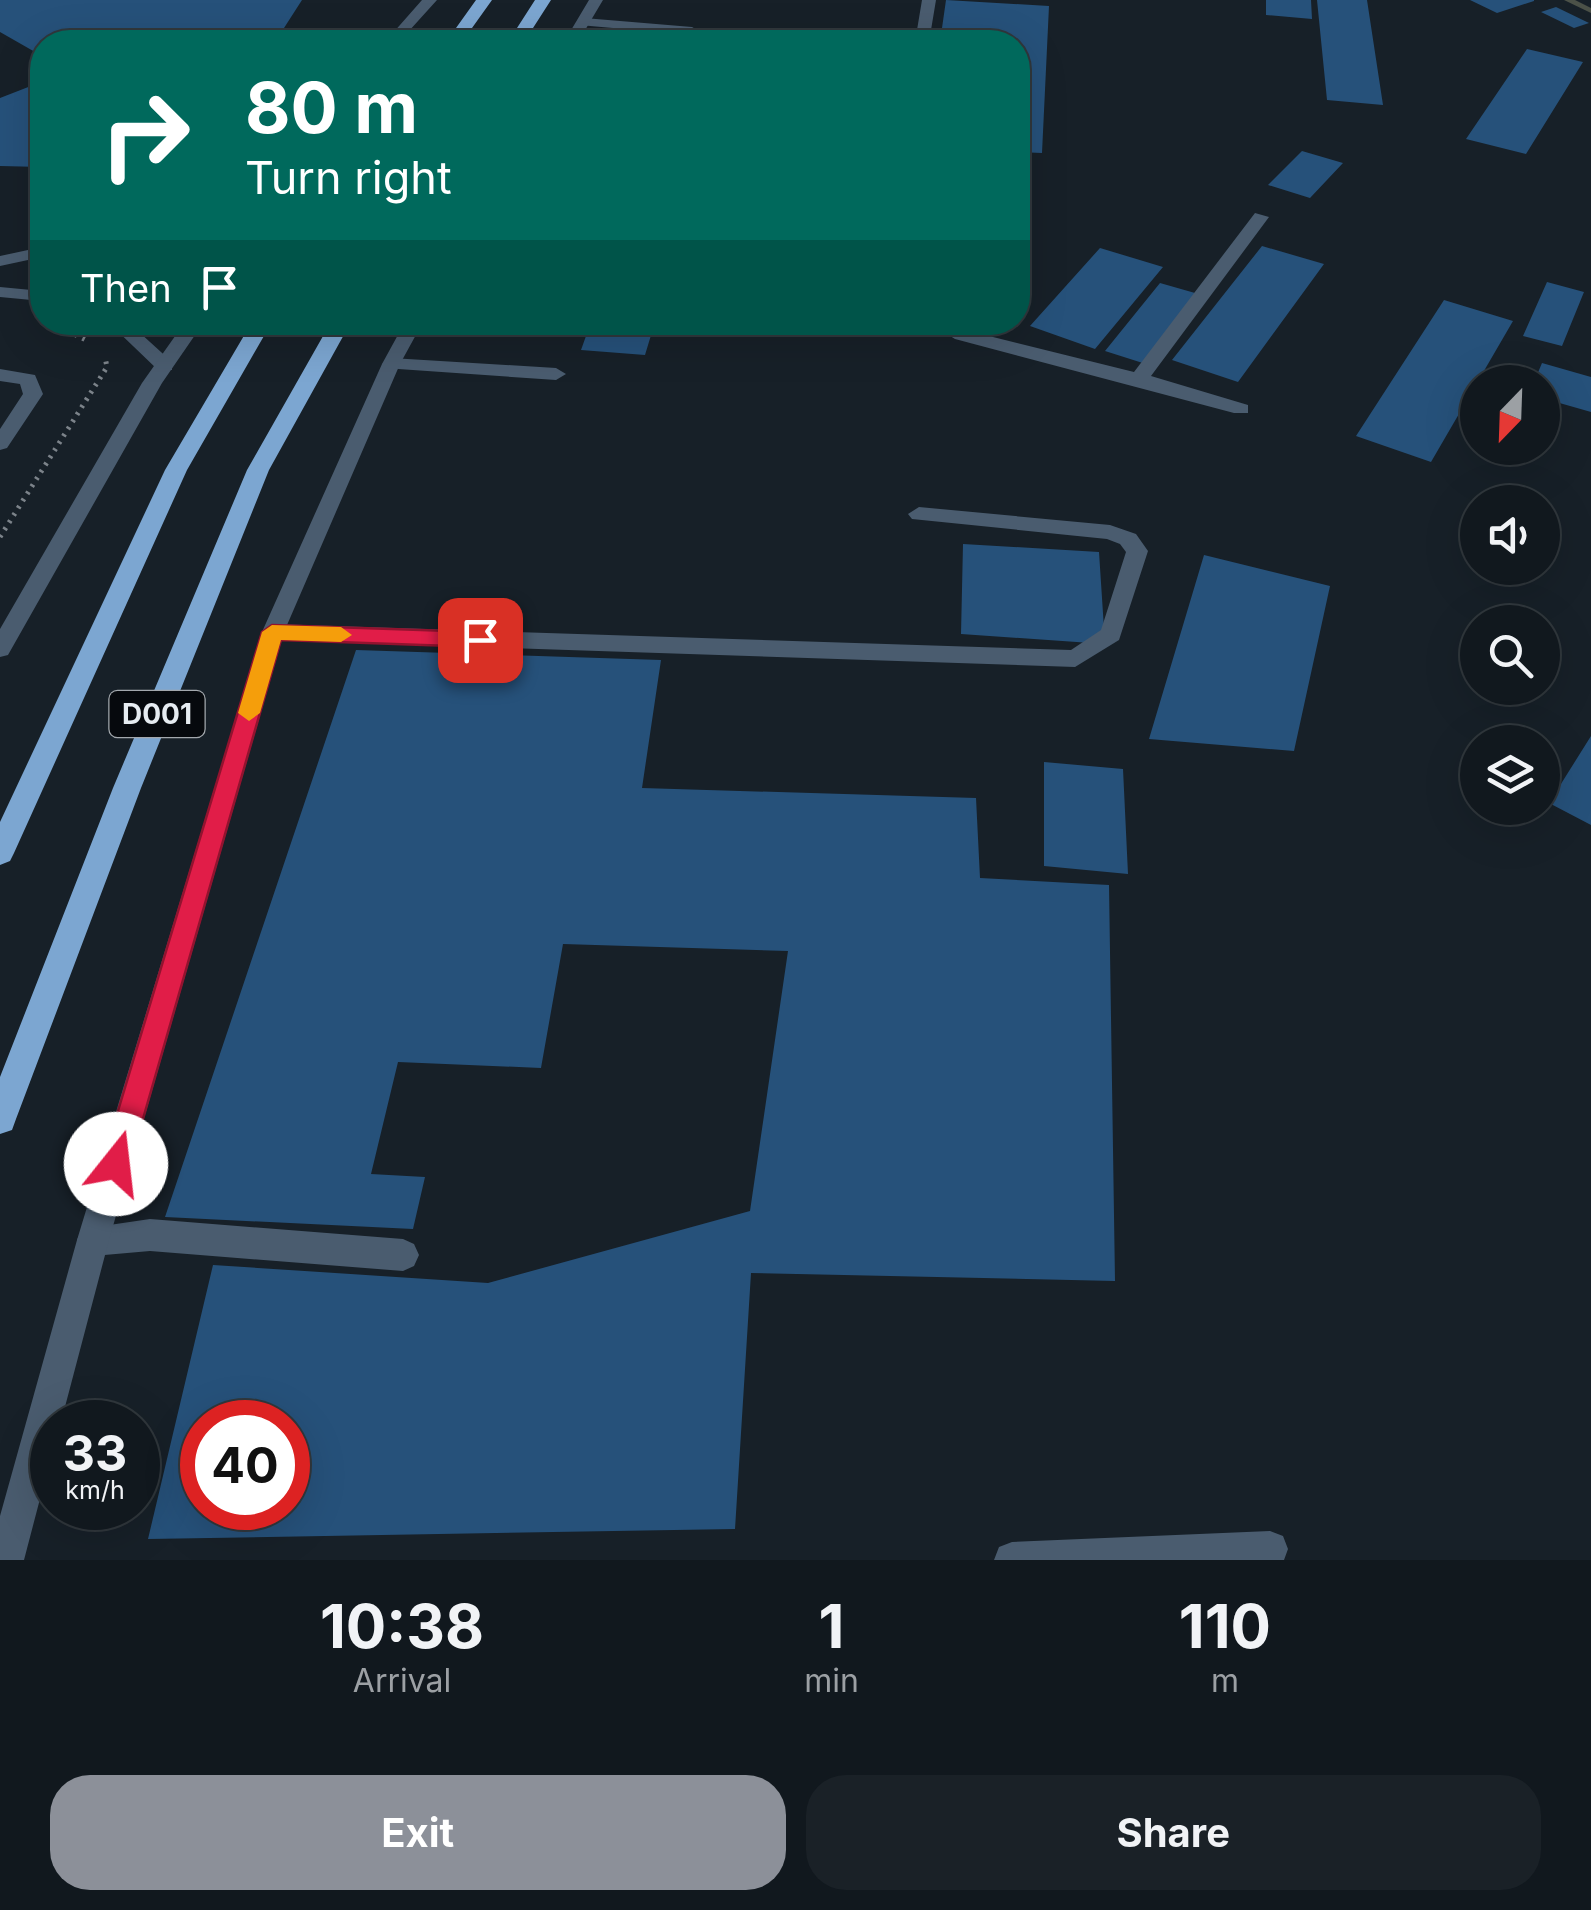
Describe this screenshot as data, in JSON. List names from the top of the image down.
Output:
{
  "streets": {
    "highway": ["D001"]
  },
  "north": "bottom left",
  "page": {
    "turn": ["80 m", "Turn right"],
    "then": "Then",
    "speed": "33 km/h",
    "limit": "40",
    "eta": [
      "10:38",
      "Arrival",
      "1",
      "min",
      "110",
      "m"
    ],
    "buttons": ["Exit", "Share"]
  }
}
